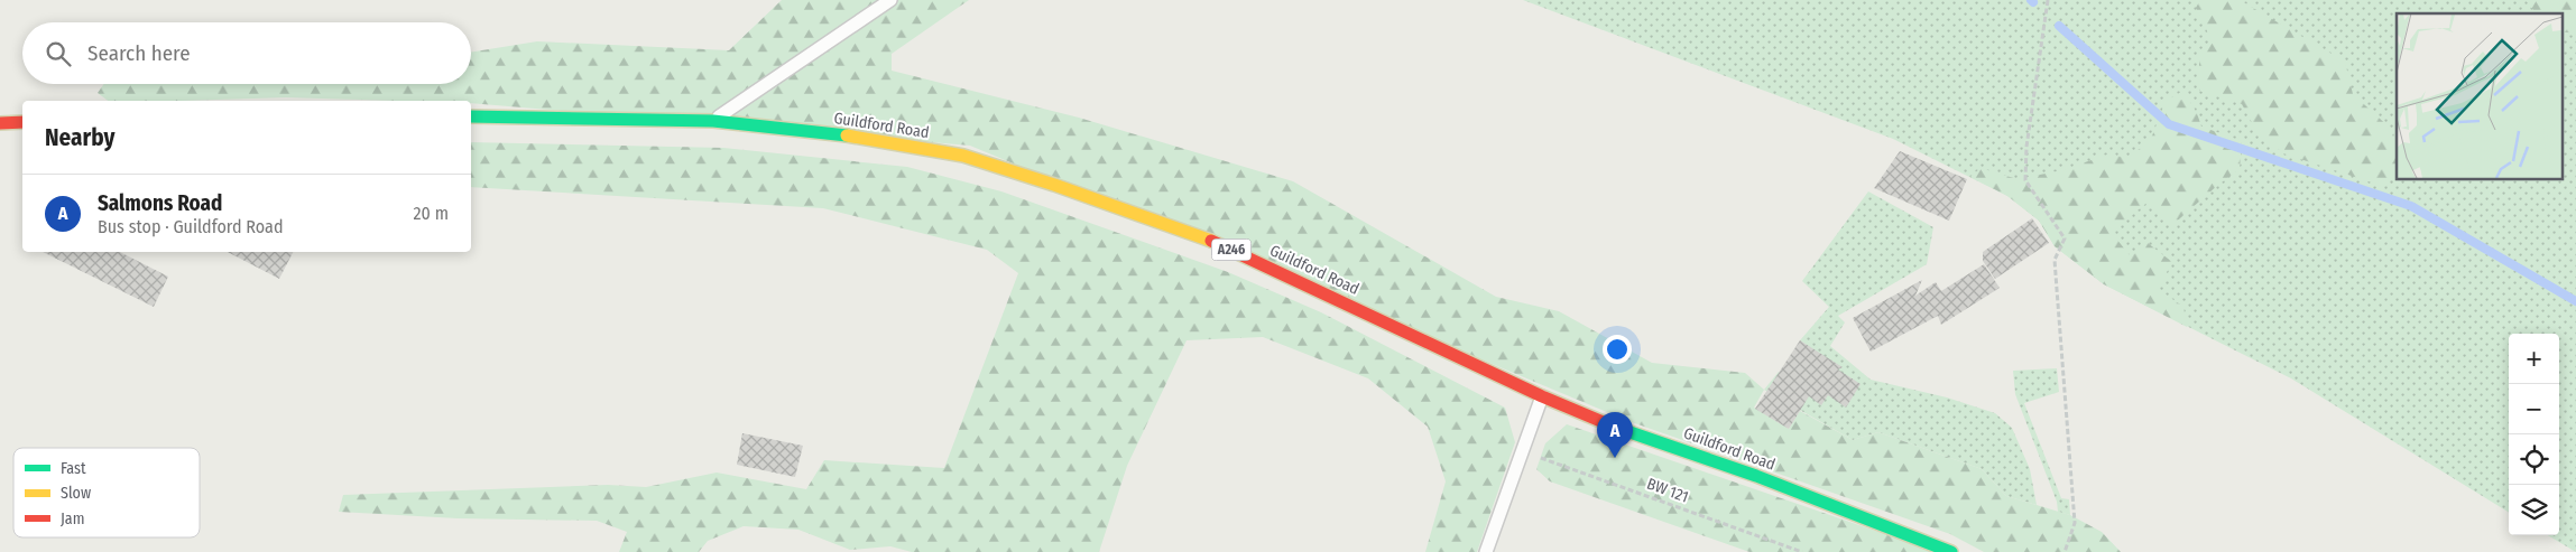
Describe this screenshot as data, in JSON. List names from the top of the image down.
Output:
{
  "streets": {
    "main road": ["Guildford Road", "A246"],
    "path": ["BW 121"]
  },
  "legend": ["Fast", "Slow", "Jam"],
  "page": {
    "search": "Search here",
    "heading": "Nearby",
    "list": [
      {
        "mark": "A",
        "name": "Salmons Road",
        "note": "Bus stop · Guildford Road",
        "value": "20 m"
      }
    ],
    "map_buttons": ["+", "−"],
    "pins": "A"
  }
}
